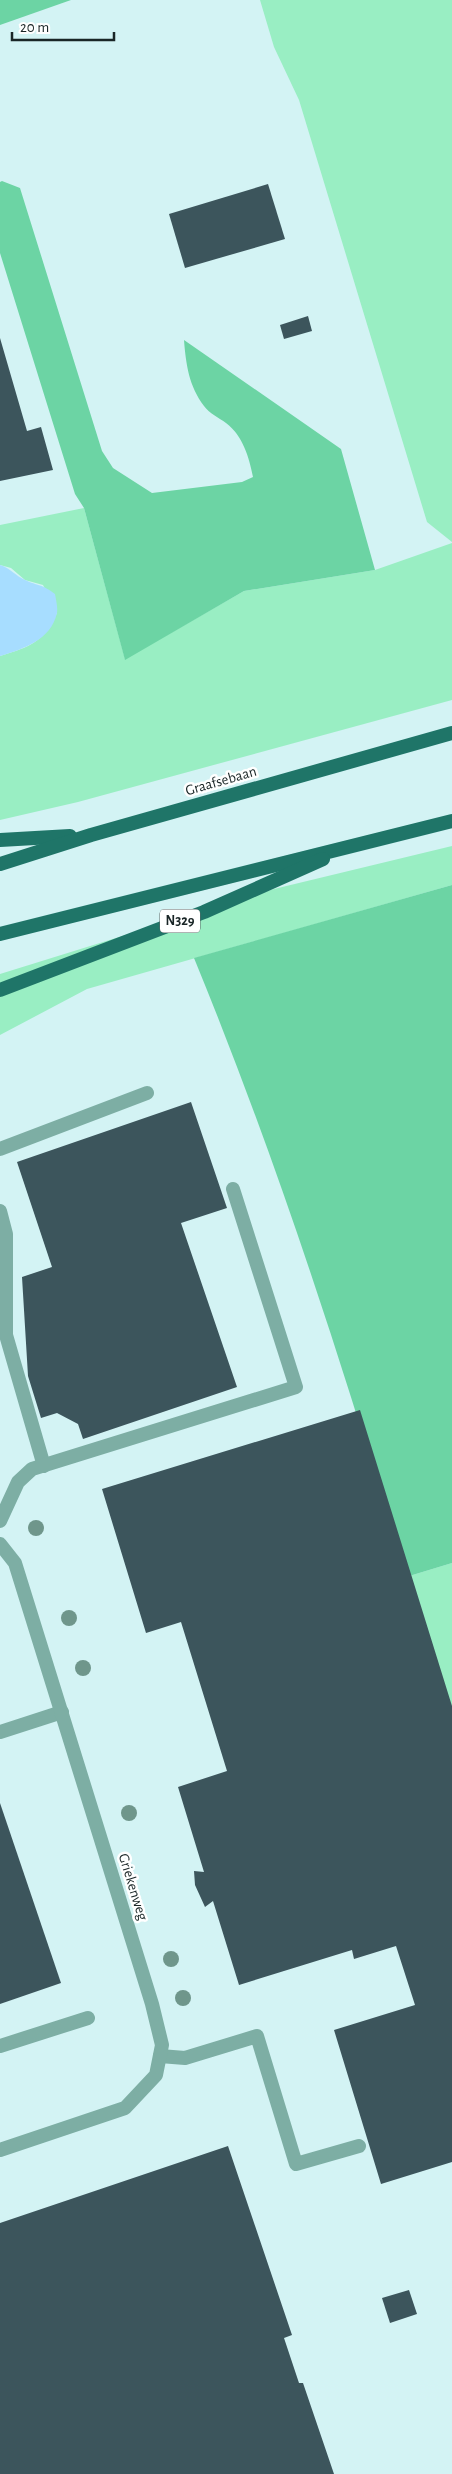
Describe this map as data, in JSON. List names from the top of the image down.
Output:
{
  "streets": {
    "main road": ["Graafsebaan", "N329"],
    "street": ["Griekenweg"]
  },
  "scale_bar": "20 m"
}
